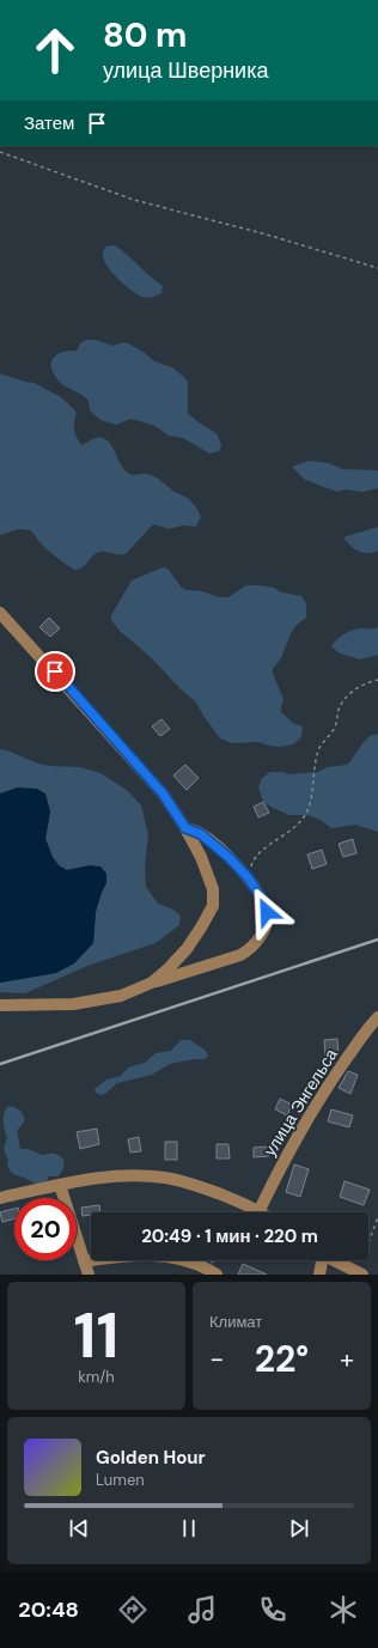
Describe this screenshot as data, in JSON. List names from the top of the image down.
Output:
{
  "streets": {
    "street": ["улица Энгельса"]
  },
  "page": {
    "turn": ["80 m", "улица Шверника"],
    "then": "Затем",
    "limit": "20",
    "trip": "20:49 · 1 мин · 220 m",
    "tile": [
      ["11", "km/h"],
      "Климат"
    ],
    "heat": ["−", "22°", "+"],
    "song": ["Golden Hour", "Lumen"],
    "tabs": "20:48"
  }
}
